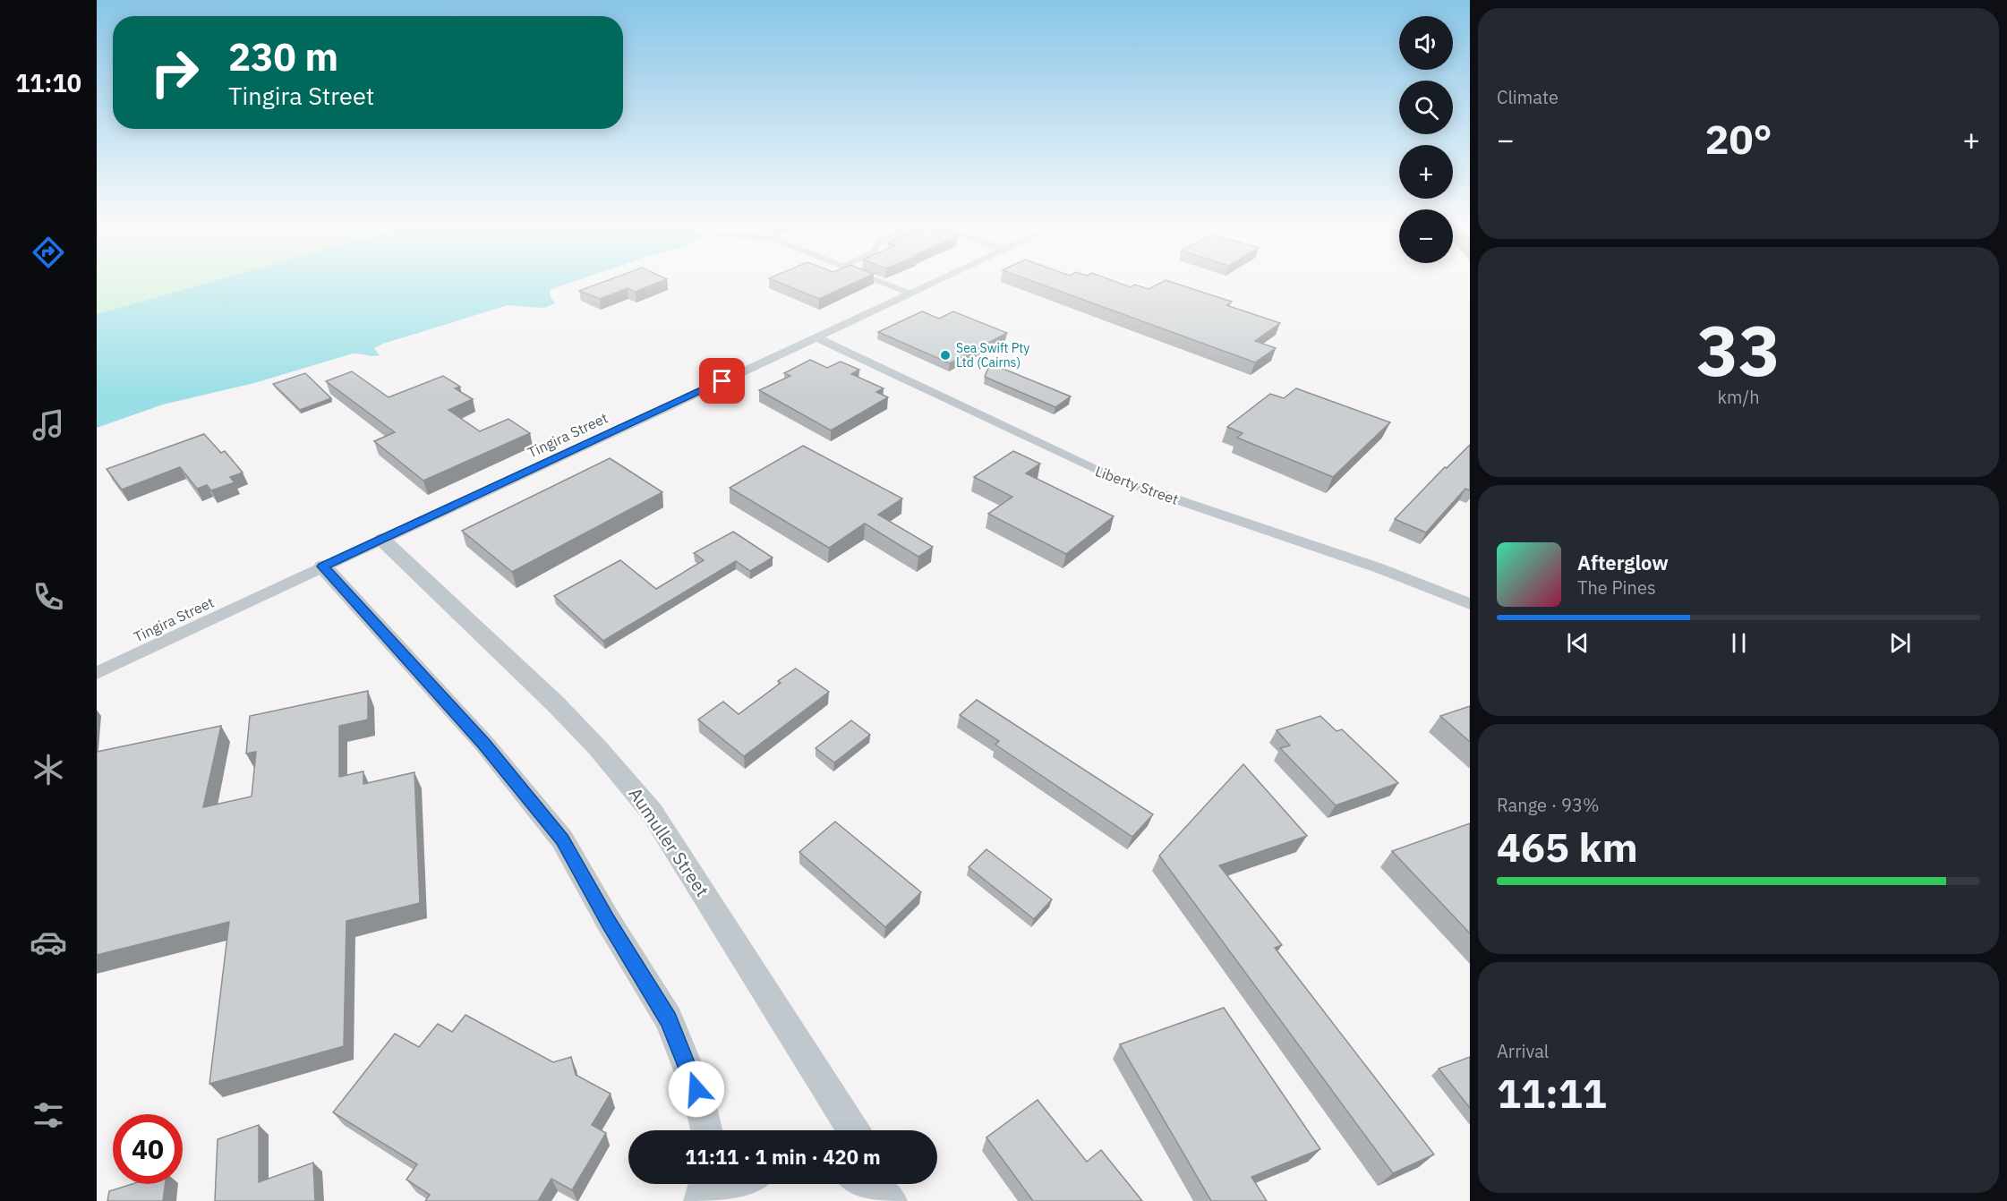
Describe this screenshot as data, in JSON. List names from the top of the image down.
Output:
{
  "streets": {
    "street": ["Tingira Street", "Liberty Street", "Aumuller Street"]
  },
  "crossings": [
    ["Tingira Street", "Liberty Street"],
    ["Tingira Street", "Aumuller Street"]
  ],
  "places": ["Sea Swift Pty Ltd (Cairns)"],
  "page": {
    "tabs": "11:10",
    "tile": [
      "Climate",
      ["33", "km/h"],
      ["Range · 93%", "465 km"],
      ["Arrival", "11:11"]
    ],
    "map_buttons": ["+", "−"],
    "turn": ["230 m", "Tingira Street"],
    "heat": ["−", "20°", "+"],
    "song": ["Afterglow", "The Pines"],
    "limit": "40",
    "trip": "11:11 · 1 min · 420 m"
  }
}
